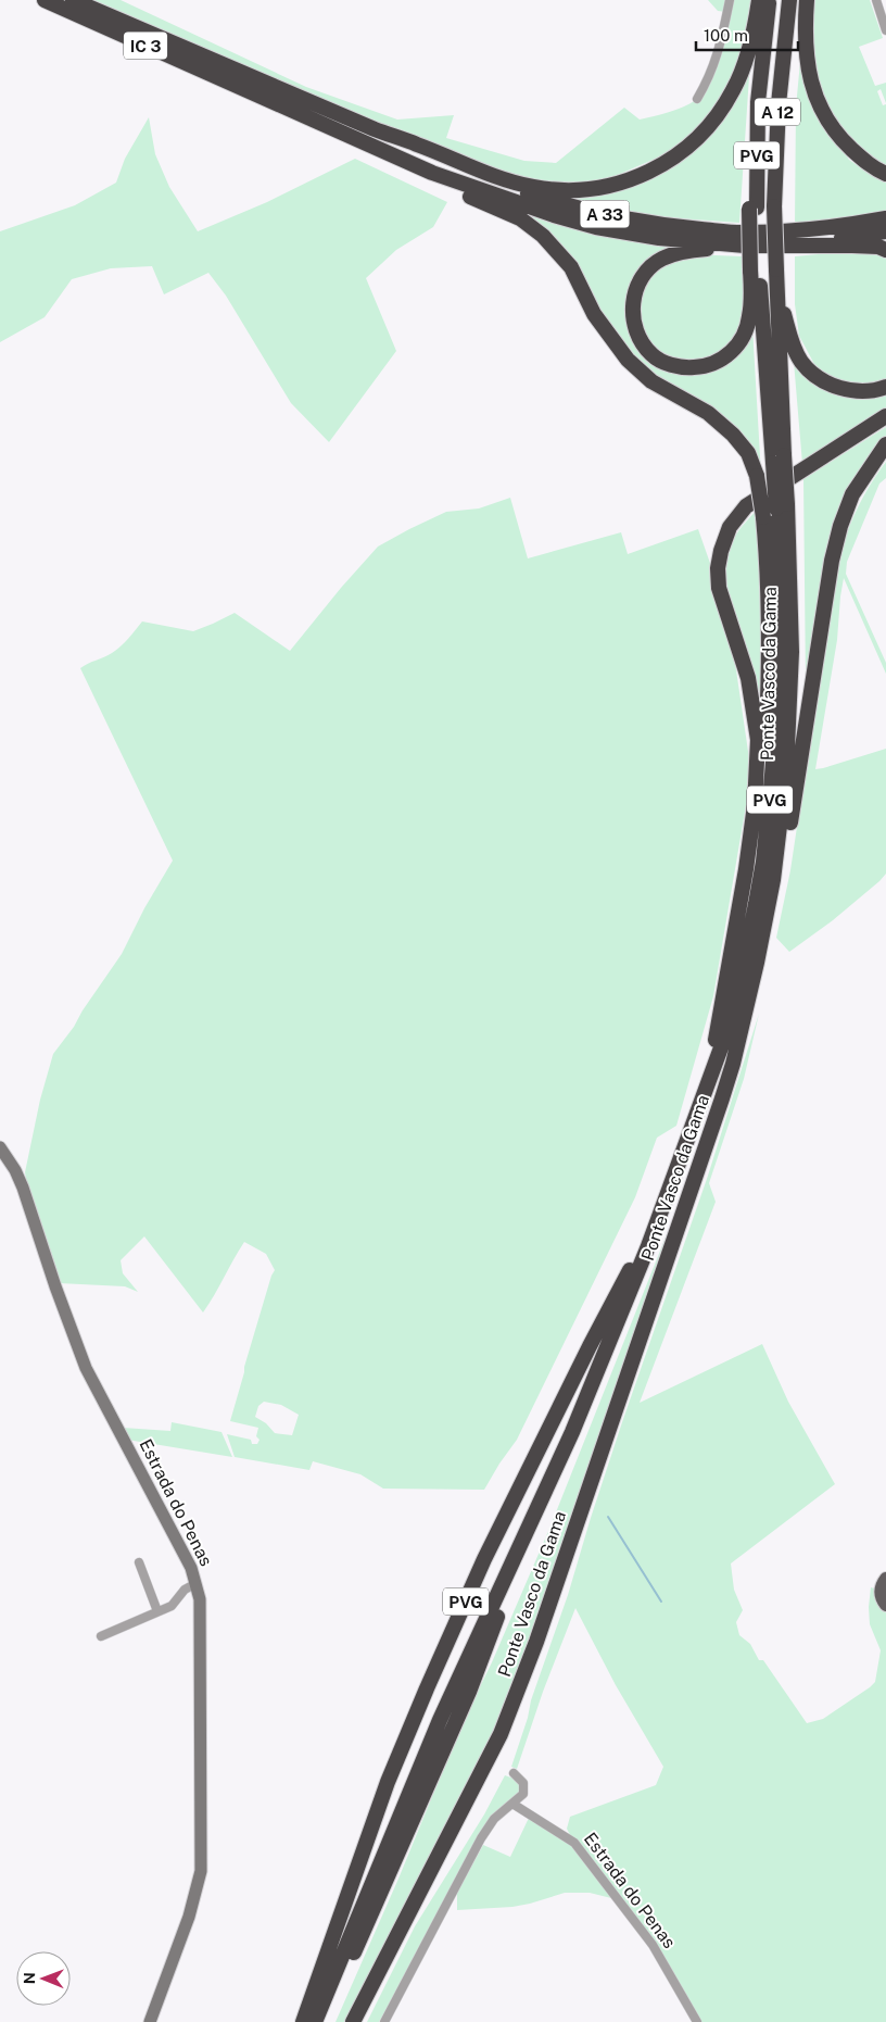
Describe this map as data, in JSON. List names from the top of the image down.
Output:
{
  "streets": {
    "highway": [
      "IC 3",
      "A 12",
      "PVG",
      "A 33",
      "Ponte Vasco da Gama"
    ],
    "street": ["Estrada do Penas"]
  },
  "crossings": [
    ["IC 3", "A 33"],
    ["A 12", "Ponte Vasco da Gama"]
  ],
  "scale_bar": "100 m",
  "north": "left"
}
